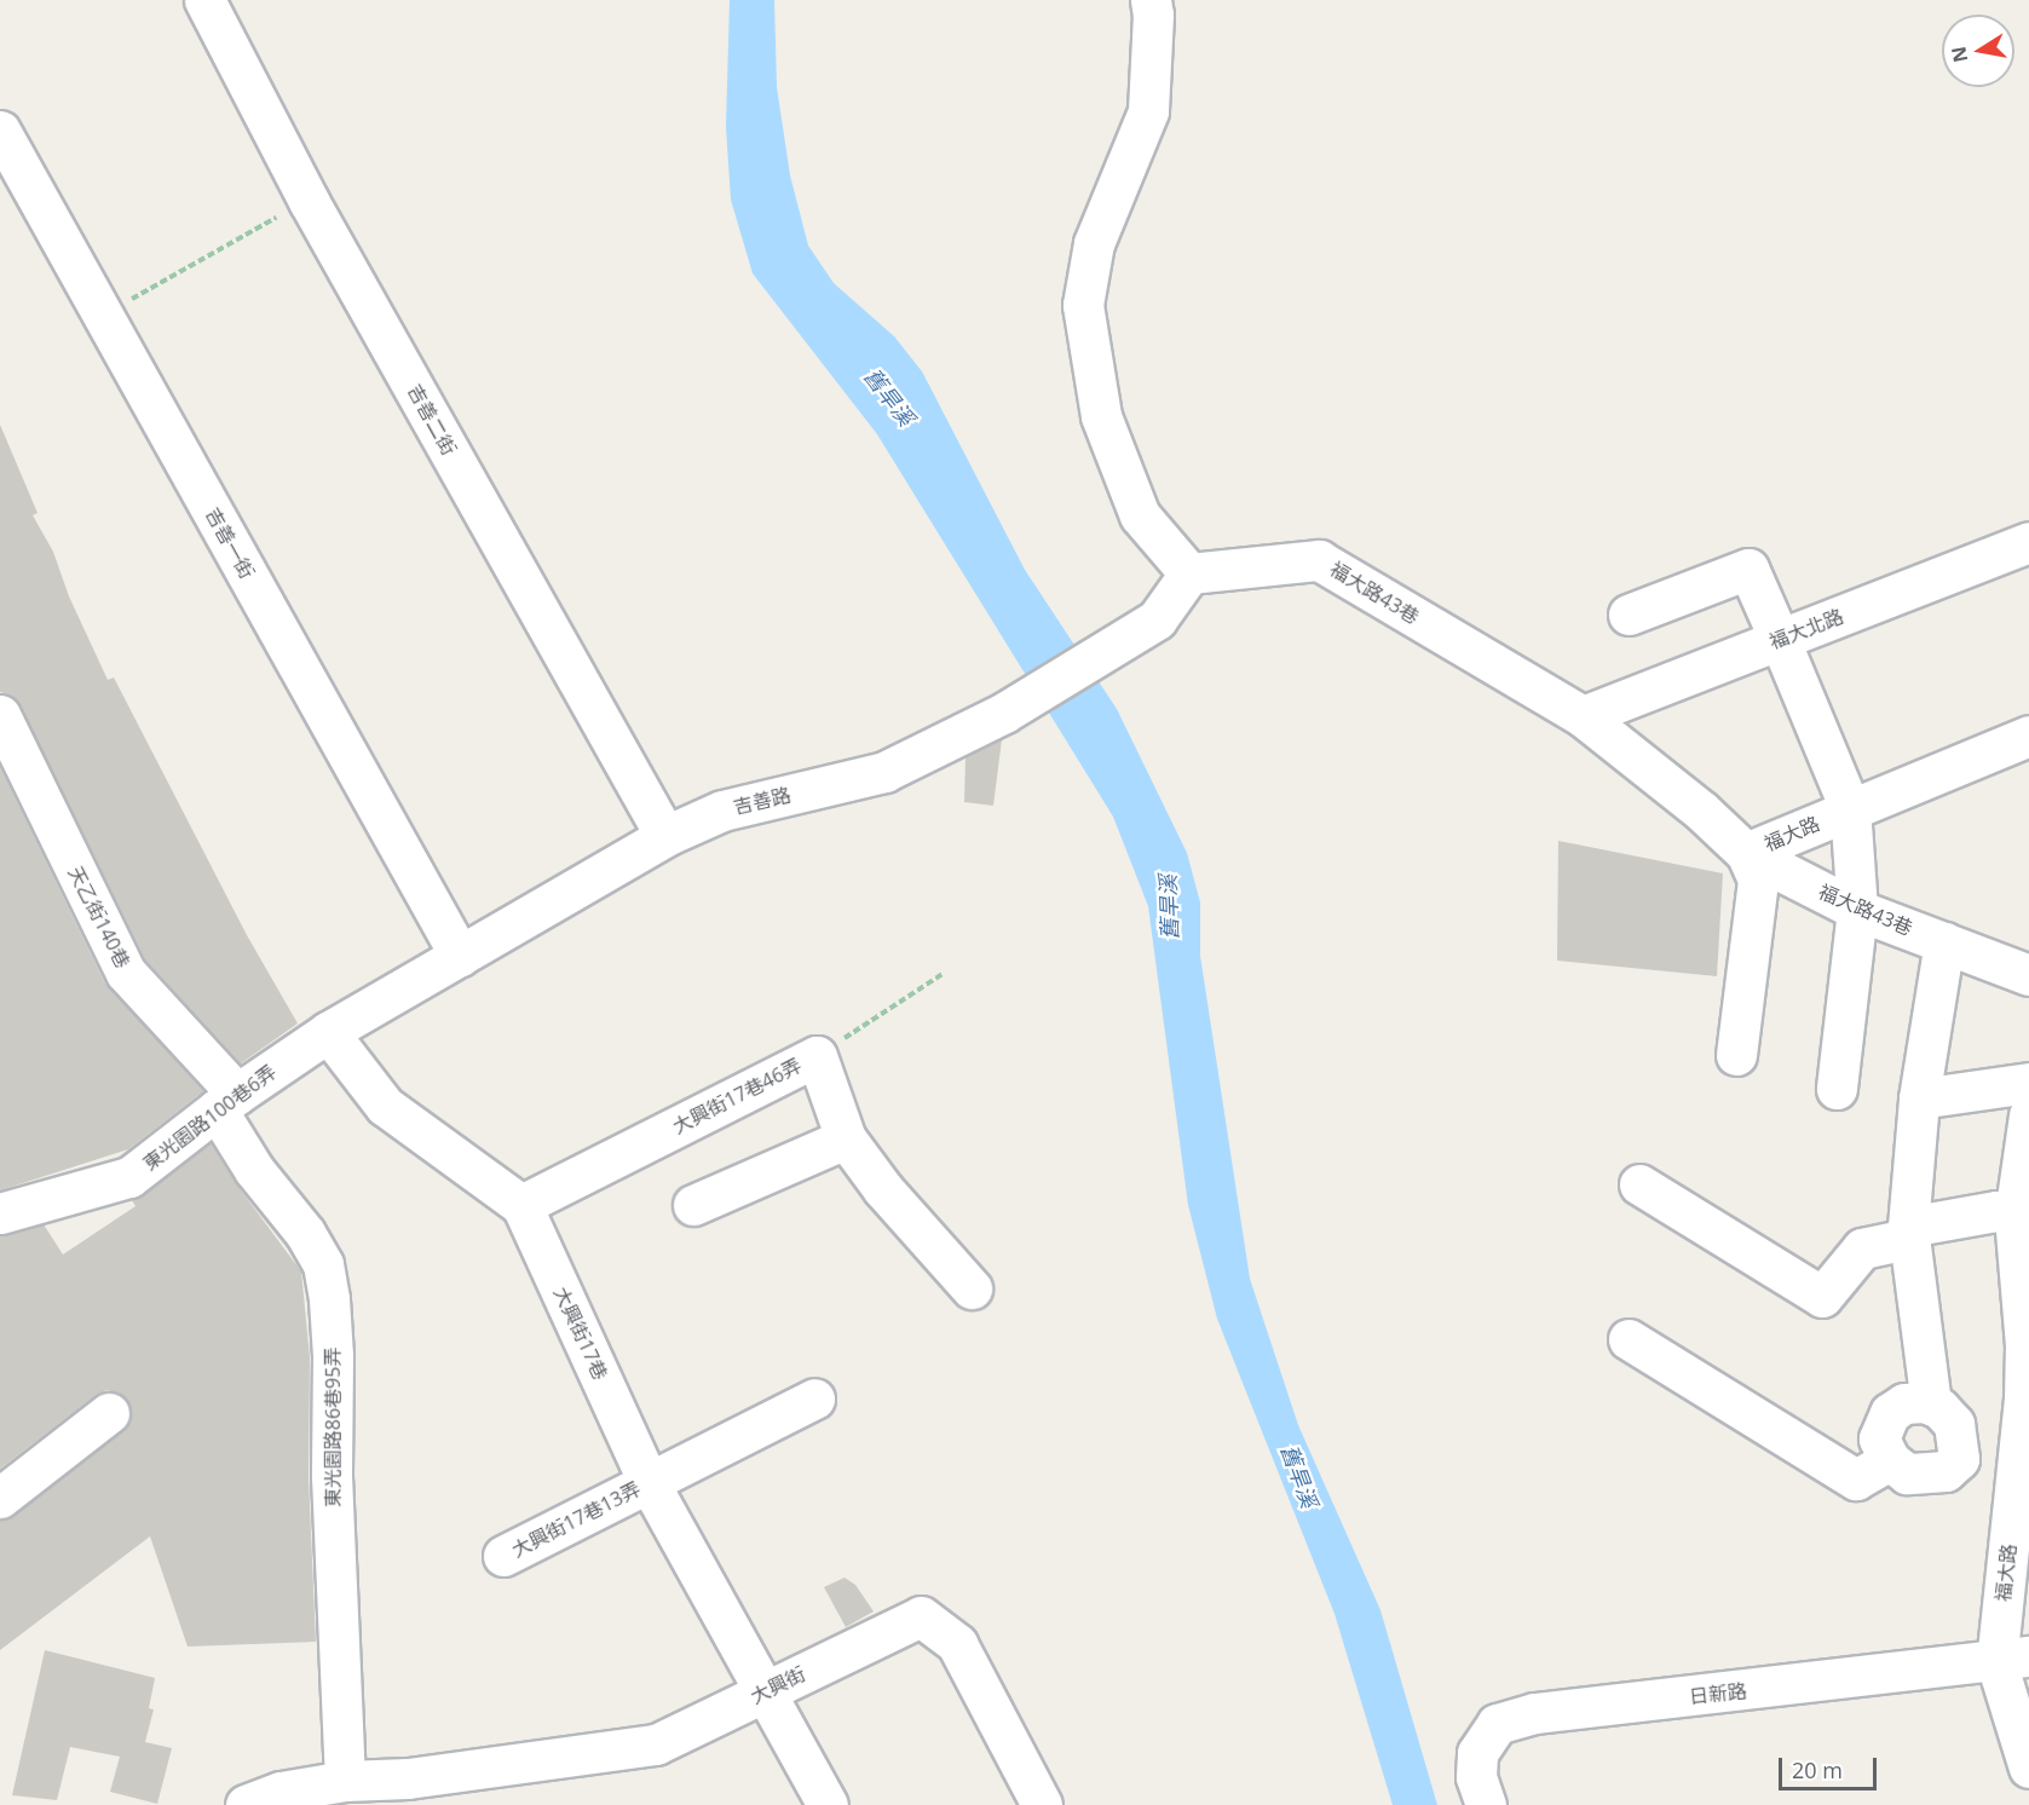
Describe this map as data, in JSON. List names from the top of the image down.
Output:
{
  "streets": {
    "street": [
      "吉善二街",
      "吉善一街",
      "福大路43巷",
      "福大北路",
      "吉善路",
      "福大路",
      "天乙街140巷",
      "大興街17巷46弄",
      "東光園路100巷6弄",
      "大興街17巷",
      "東光園路86巷95弄",
      "大興街17巷13弄",
      "大興街",
      "日新路"
    ]
  },
  "crossings": [
    ["吉善二街", "吉善路"],
    ["吉善一街", "吉善路"],
    ["福大路43巷", "福大北路"],
    ["福大路43巷", "吉善路"],
    ["福大路43巷", "福大路"],
    ["吉善路", "東光園路100巷6弄"],
    ["吉善路", "大興街17巷"],
    ["福大路", "日新路"],
    ["天乙街140巷", "東光園路100巷6弄"],
    ["天乙街140巷", "東光園路86巷95弄"],
    ["大興街17巷46弄", "大興街17巷"],
    ["東光園路100巷6弄", "大興街17巷"],
    ["東光園路100巷6弄", "東光園路86巷95弄"],
    ["大興街17巷", "大興街17巷13弄"],
    ["大興街17巷", "大興街"],
    ["東光園路86巷95弄", "大興街"]
  ],
  "water": ["舊旱溪"],
  "scale_bar": "20 m",
  "north": "left"
}
